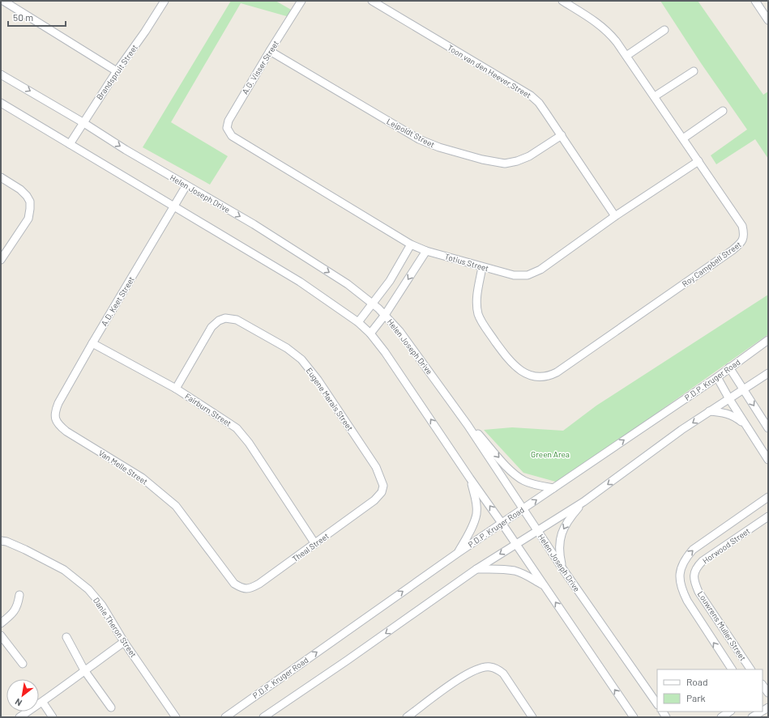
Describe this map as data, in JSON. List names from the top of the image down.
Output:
{
  "streets": {
    "street": [
      "A.G. Visser Street",
      "Toon van den Heever Street",
      "Brandspruit Street",
      "Leipoldt Street",
      "Helen Joseph Drive",
      "Totius Street",
      "Roy Campbell Street",
      "A.D. Keet Street",
      "P.D.P. Kruger Road",
      "Eugene Marais Street",
      "Fairburn Street",
      "Van Melle Street",
      "Horwood Street",
      "Theal Street",
      "Louwrens Muller Street",
      "Danie Theron Street"
    ]
  },
  "crossings": [
    ["A.G. Visser Street", "Leipoldt Street"],
    ["A.G. Visser Street", "Totius Street"],
    ["Toon van den Heever Street", "Leipoldt Street"],
    ["Toon van den Heever Street", "Totius Street"],
    ["Brandspruit Street", "Helen Joseph Drive"],
    ["Helen Joseph Drive", "A.D. Keet Street"],
    ["Helen Joseph Drive", "P.D.P. Kruger Road"],
    ["Totius Street", "Roy Campbell Street"],
    ["A.D. Keet Street", "Fairburn Street"],
    ["A.D. Keet Street", "Van Melle Street"],
    ["Eugene Marais Street", "Fairburn Street"],
    ["Eugene Marais Street", "Theal Street"],
    ["Fairburn Street", "Theal Street"],
    ["Van Melle Street", "Theal Street"],
    ["Horwood Street", "Louwrens Muller Street"]
  ],
  "parks": ["Green Area"],
  "legend": ["Road", "Park"],
  "scale_bar": "50 m",
  "north": "bottom left"
}
